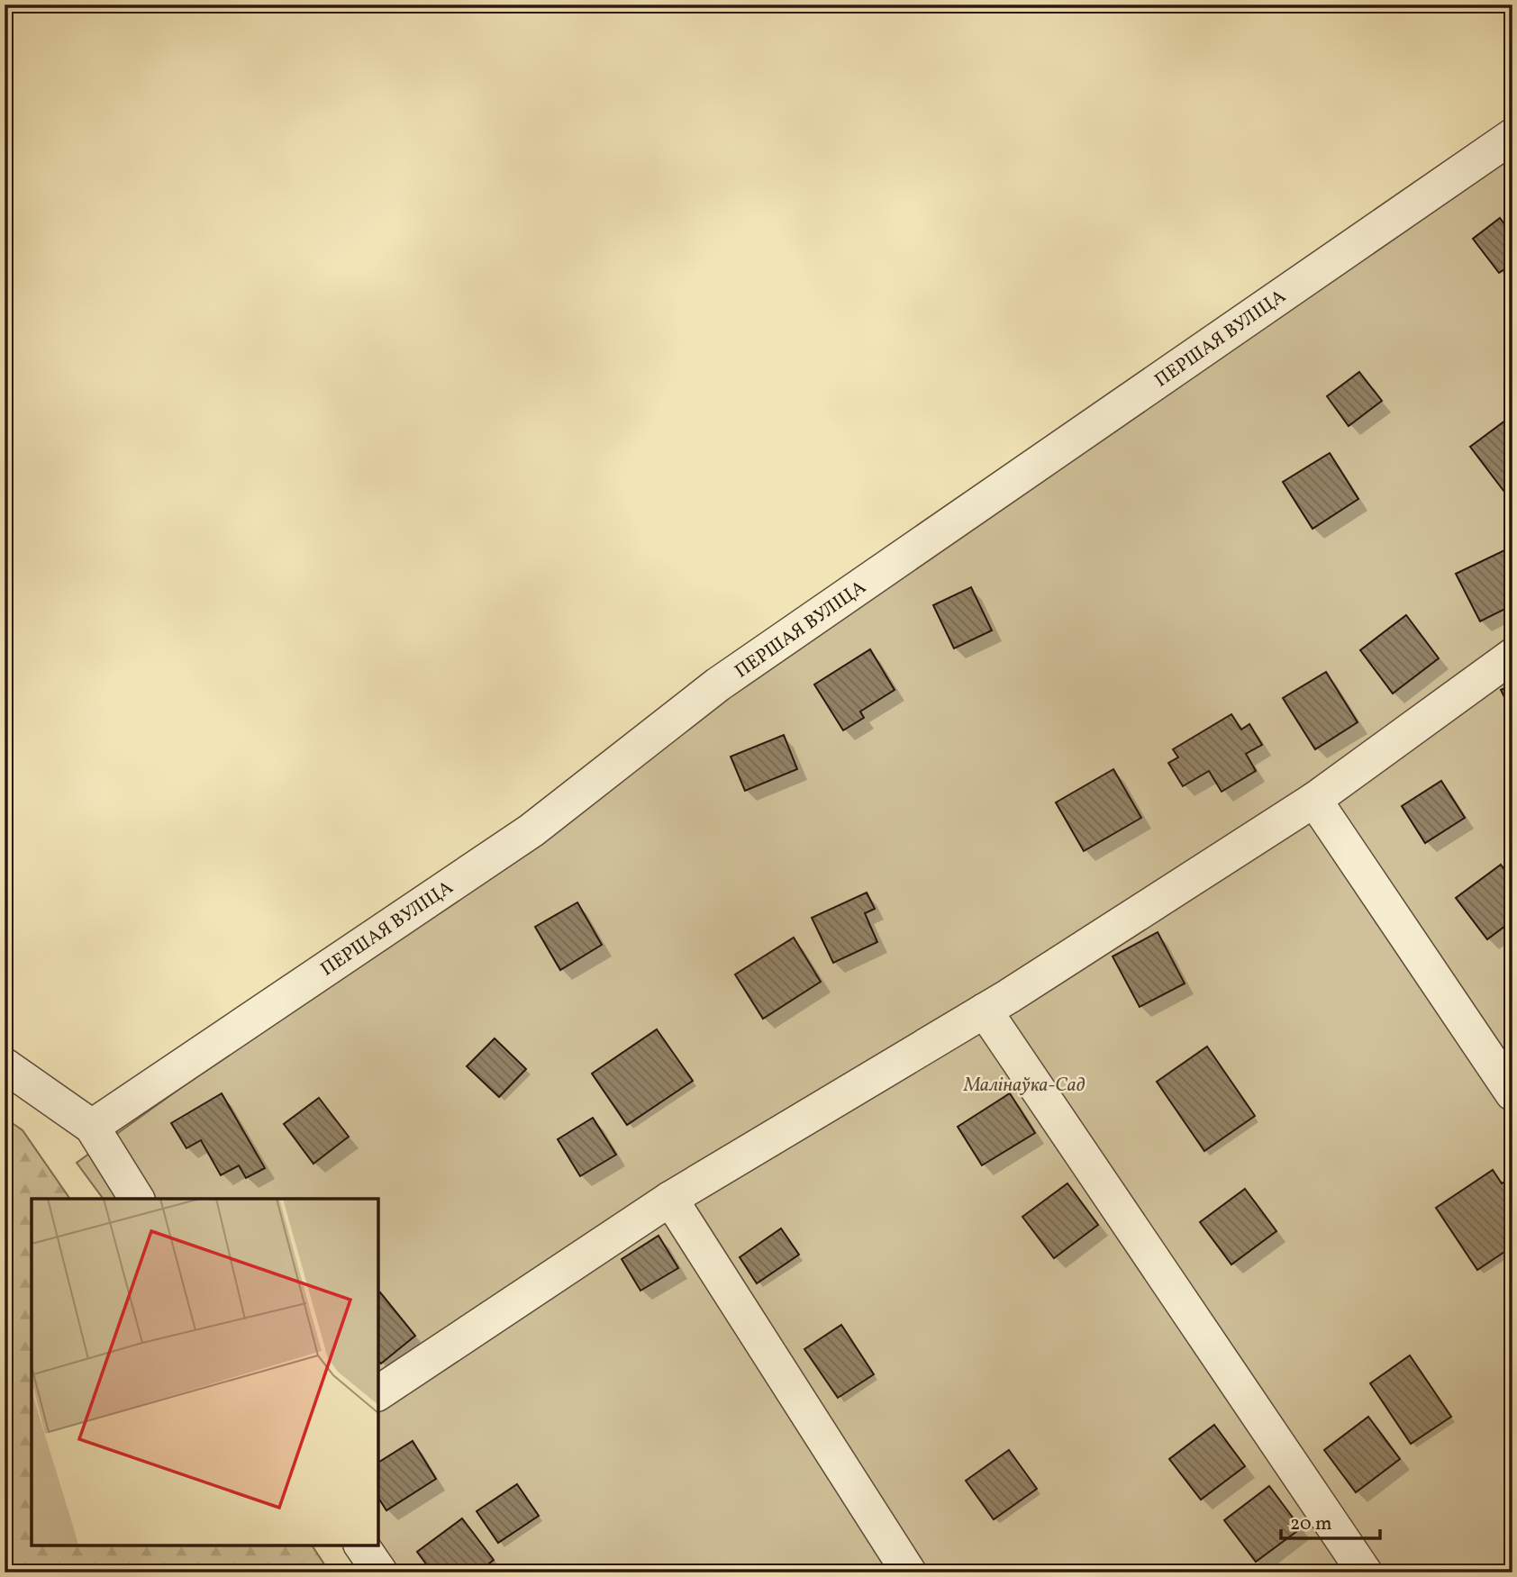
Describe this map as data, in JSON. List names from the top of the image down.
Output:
{
  "streets": {
    "street": ["ПЕРШАЯ ВУЛІЦА"]
  },
  "parks": ["Малінаўка-Сад"],
  "scale_bar": "20 m"
}
